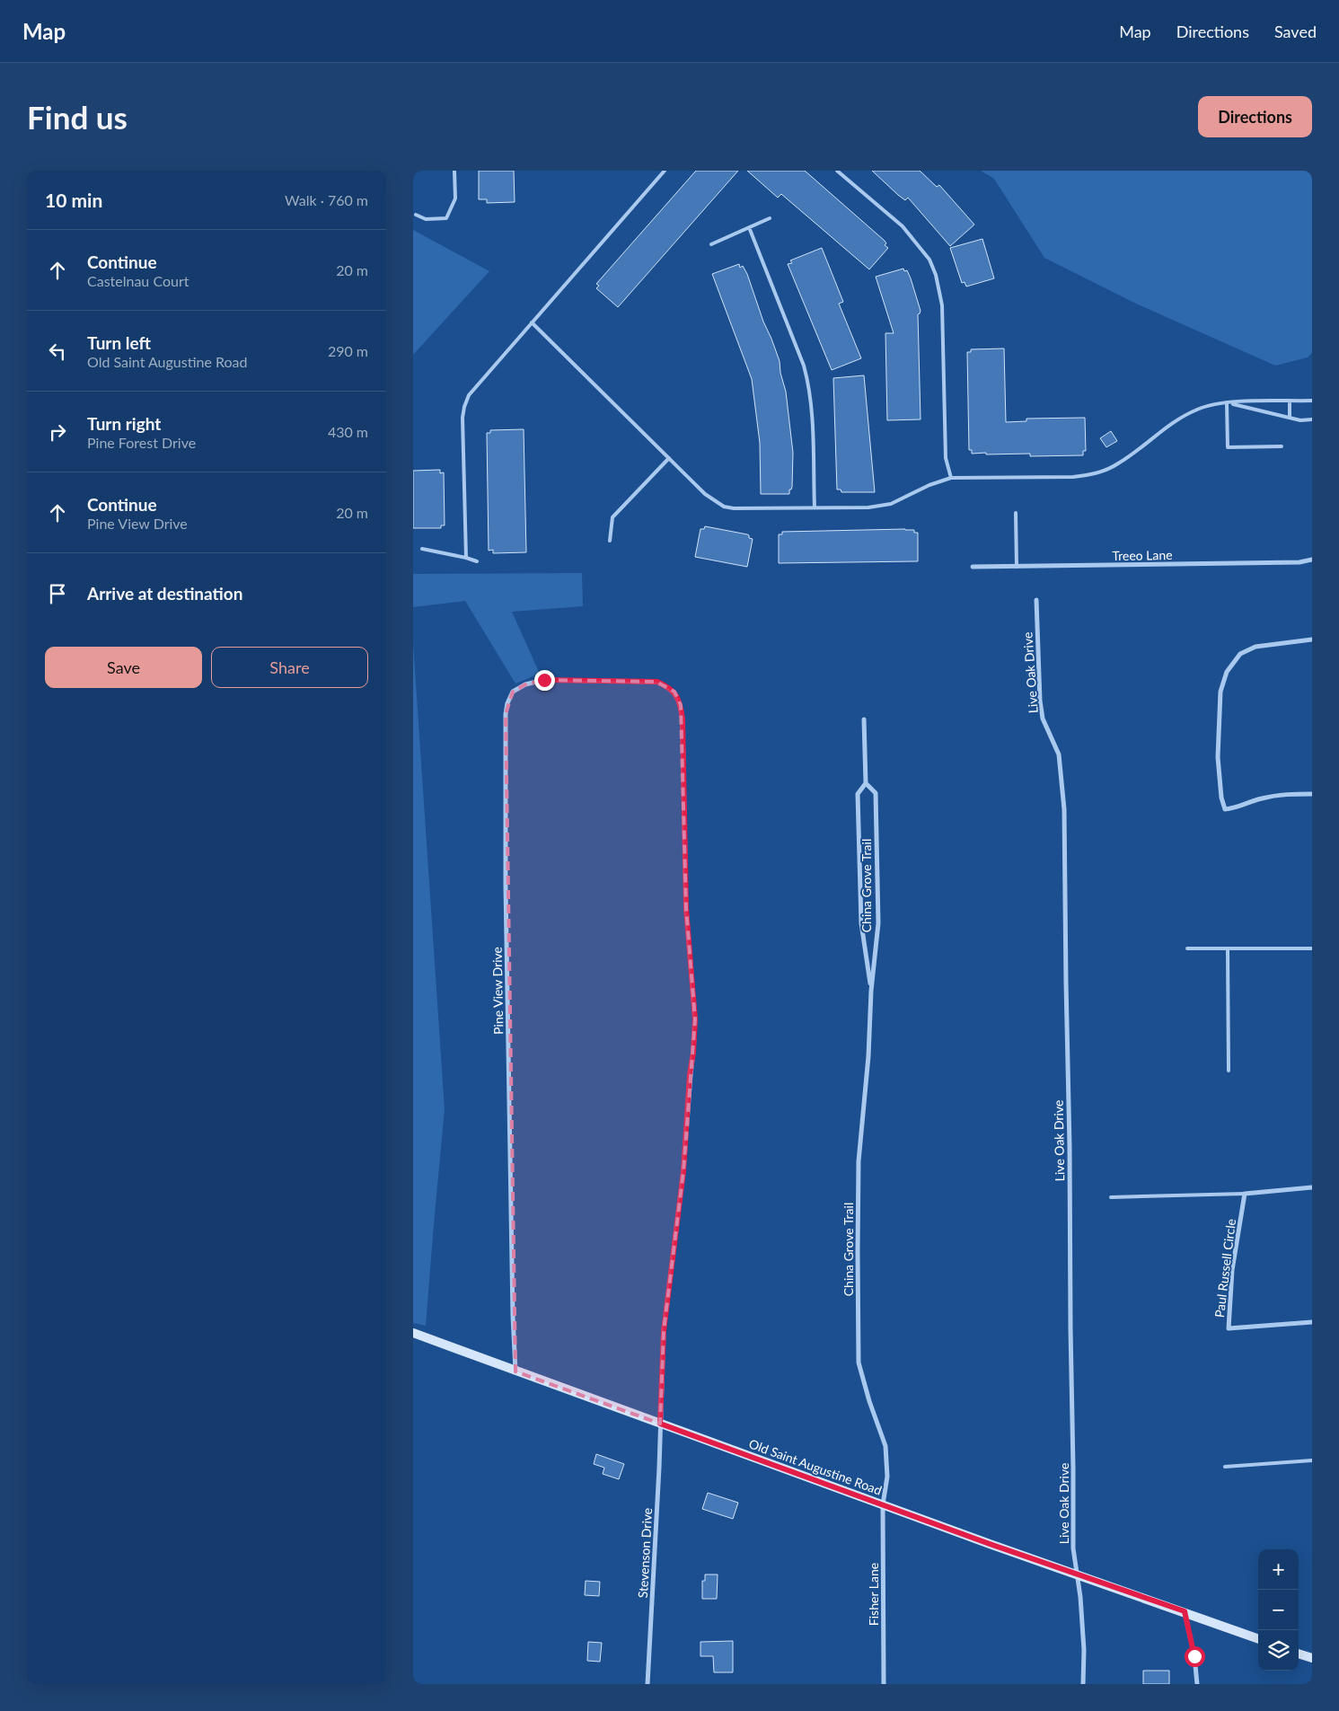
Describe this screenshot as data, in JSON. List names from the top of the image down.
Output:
{
  "streets": {
    "street": [
      "Treeo Lane",
      "Live Oak Drive",
      "China Grove Trail",
      "Pine View Drive",
      "Paul Russell Circle",
      "Old Saint Augustine Road",
      "Stevenson Drive",
      "Fisher Lane"
    ]
  },
  "crossings": [
    ["Live Oak Drive", "Old Saint Augustine Road"],
    ["China Grove Trail", "Old Saint Augustine Road"],
    ["China Grove Trail", "Fisher Lane"],
    ["Pine View Drive", "Old Saint Augustine Road"],
    ["Pine View Drive", "Stevenson Drive"],
    ["Old Saint Augustine Road", "Stevenson Drive"],
    ["Old Saint Augustine Road", "Fisher Lane"]
  ],
  "page": {
    "header": "Map",
    "nav": ["Map", "Directions", "Saved"],
    "buttons": [
      "Directions",
      ["Save", "Share"]
    ],
    "title": "Find us",
    "heading": ["10 min", "Walk · 760 m"],
    "list": [
      ["Continue", "Castelnau Court", "20 m"],
      ["Turn left", "Old Saint Augustine Road", "290 m"],
      ["Turn right", "Pine Forest Drive", "430 m"],
      ["Continue", "Pine View Drive", "20 m"],
      "Arrive at destination"
    ],
    "map_buttons": ["+", "−"]
  }
}
